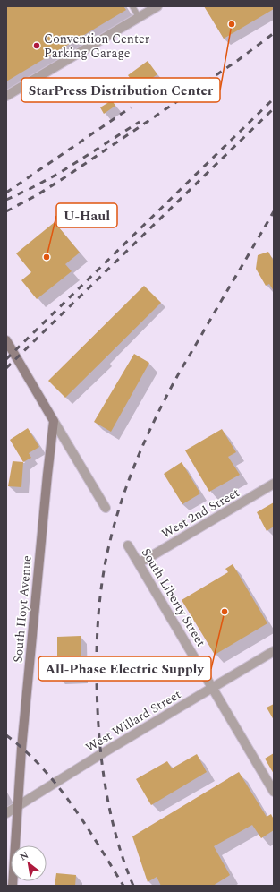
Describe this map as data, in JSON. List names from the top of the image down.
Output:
{
  "streets": {
    "main road": ["South Hoyt Avenue"],
    "street": ["West 2nd Street", "South Liberty Street", "West Willard Street"]
  },
  "crossings": [
    ["West 2nd Street", "South Liberty Street"],
    ["South Liberty Street", "West Willard Street"],
    ["South Hoyt Avenue", "West Willard Street"]
  ],
  "places": [
    "StarPress Distribution Center",
    "Convention Center Parking Garage",
    "U-Haul",
    "All-Phase Electric Supply"
  ],
  "north": "top left"
}
